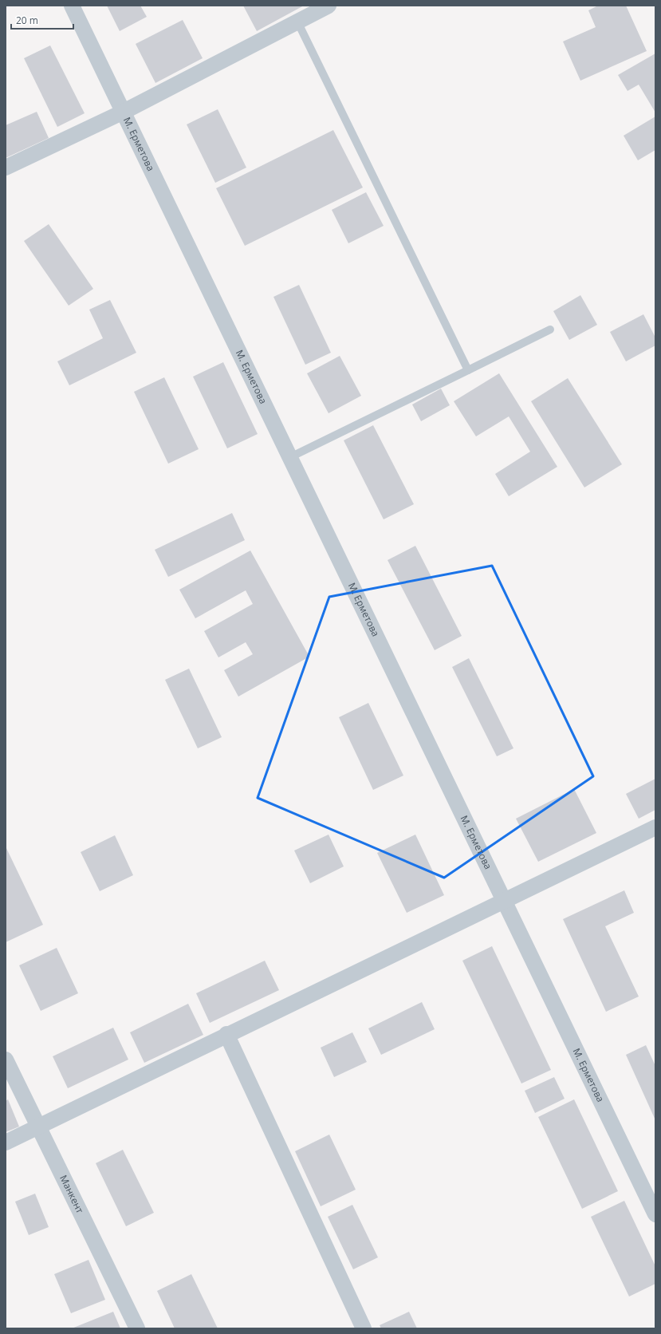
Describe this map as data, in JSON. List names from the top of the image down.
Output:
{
  "streets": {
    "street": ["М. Ерметова", "Манкент"]
  },
  "scale_bar": "20 m"
}
